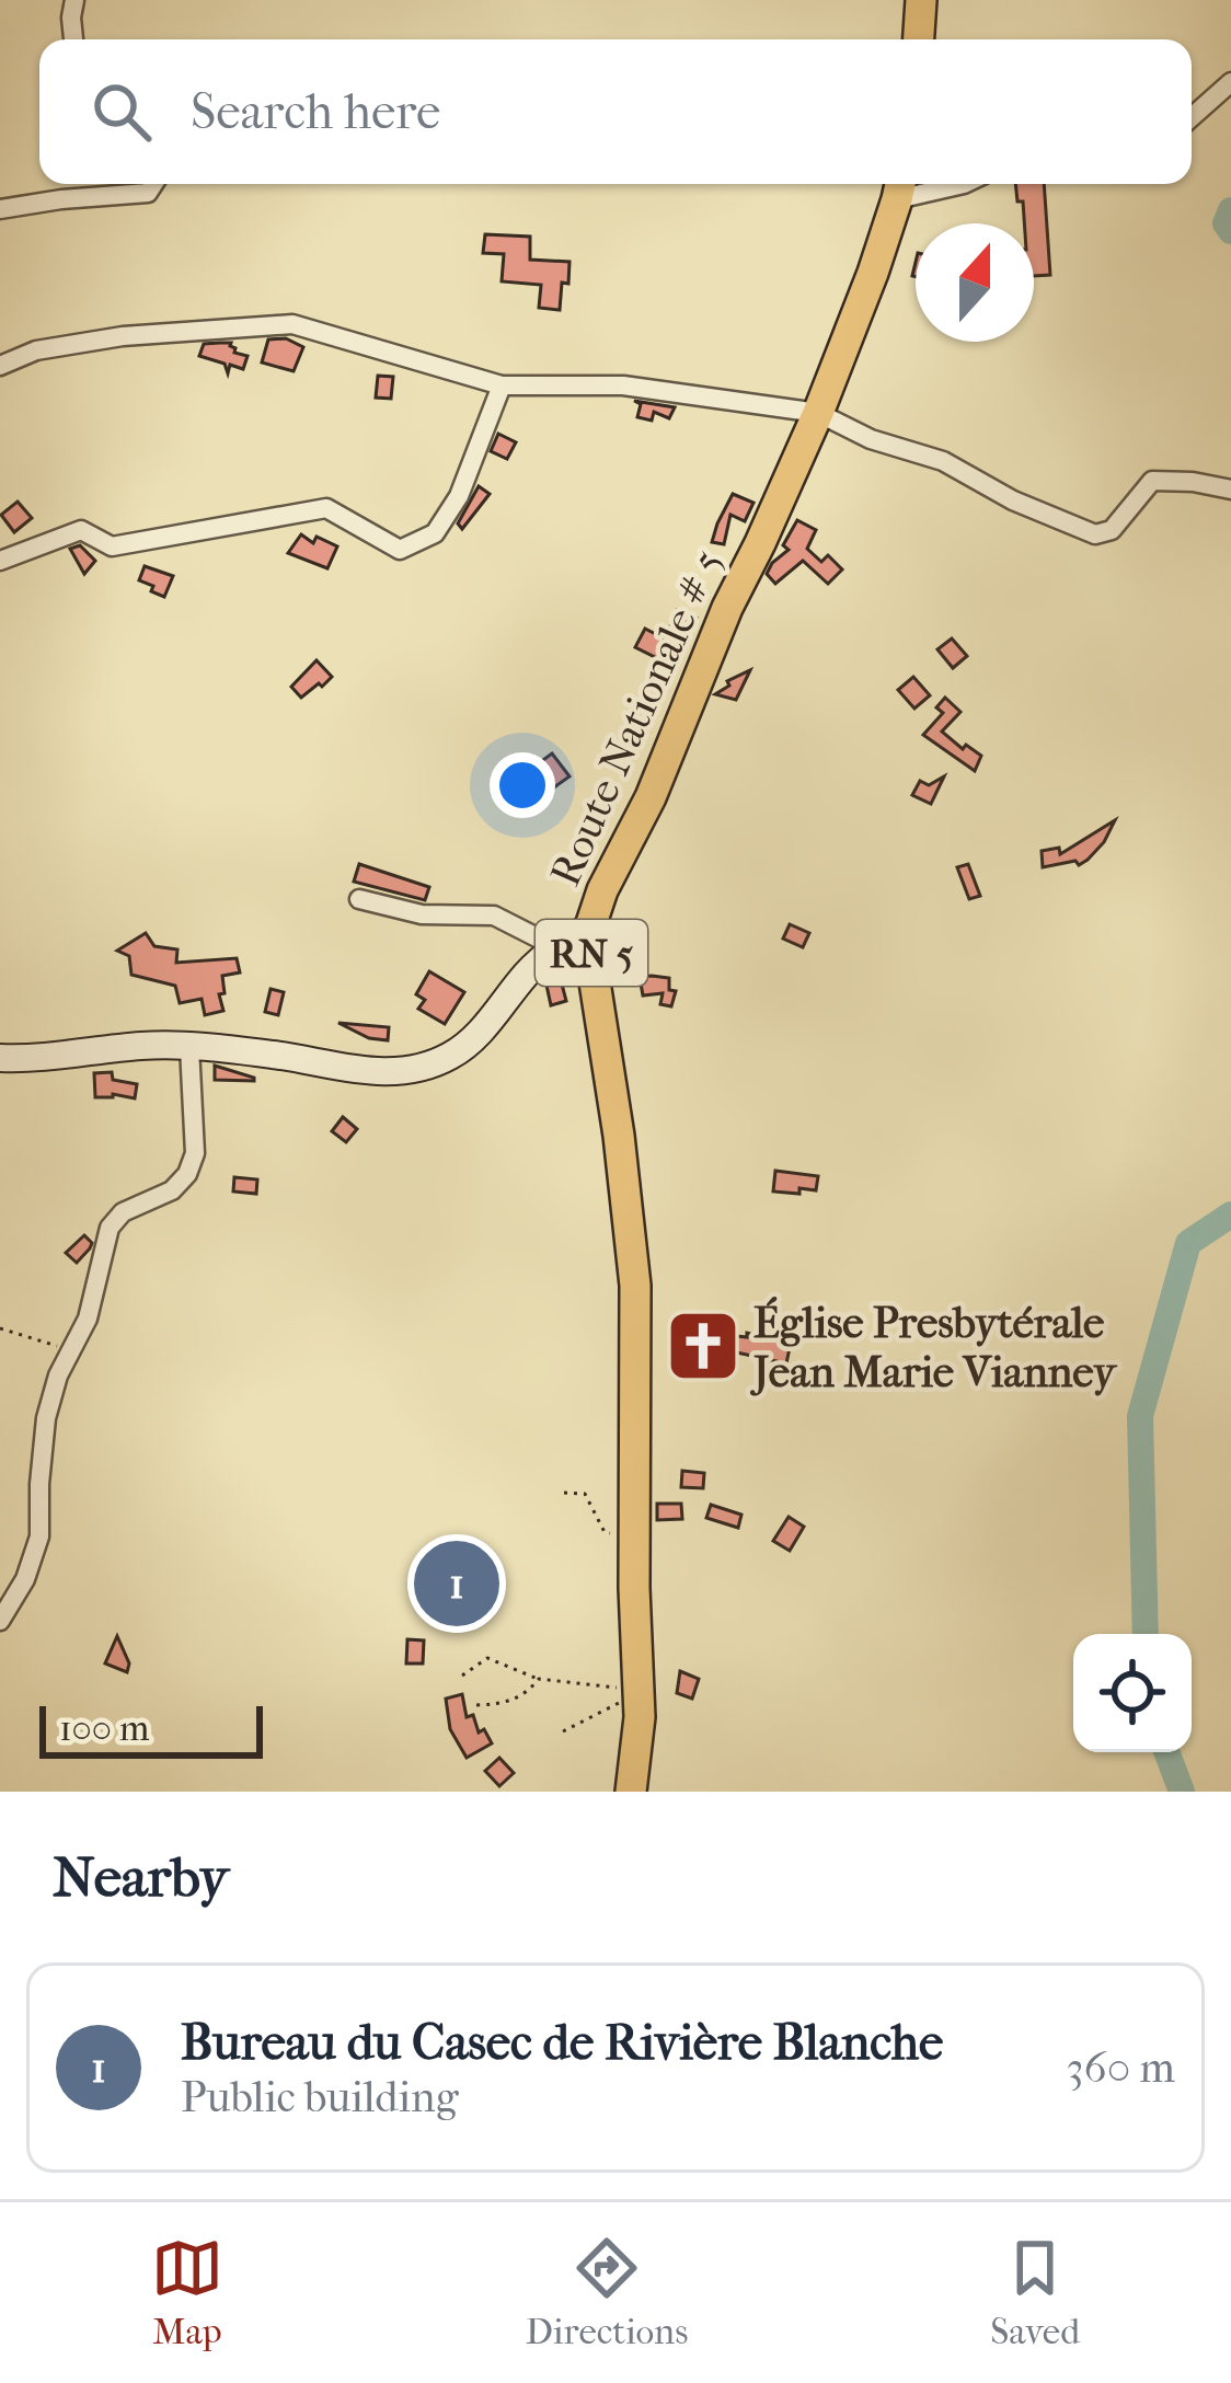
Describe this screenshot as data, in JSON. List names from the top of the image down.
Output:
{
  "streets": {
    "main road": ["Route Nationale # 5", "RN 5"]
  },
  "places": {
    "church": ["Église Presbytérale Jean Marie Vianney"]
  },
  "scale_bar": "100 m",
  "north": "top",
  "page": {
    "search": "Search here",
    "pins": "1",
    "scale": "100 m",
    "heading": "Nearby",
    "list": [
      {
        "mark": "1",
        "name": "Bureau du Casec de Rivière Blanche",
        "note": "Public building",
        "value": "360 m"
      }
    ],
    "nav": ["Map", "Directions", "Saved"]
  }
}
